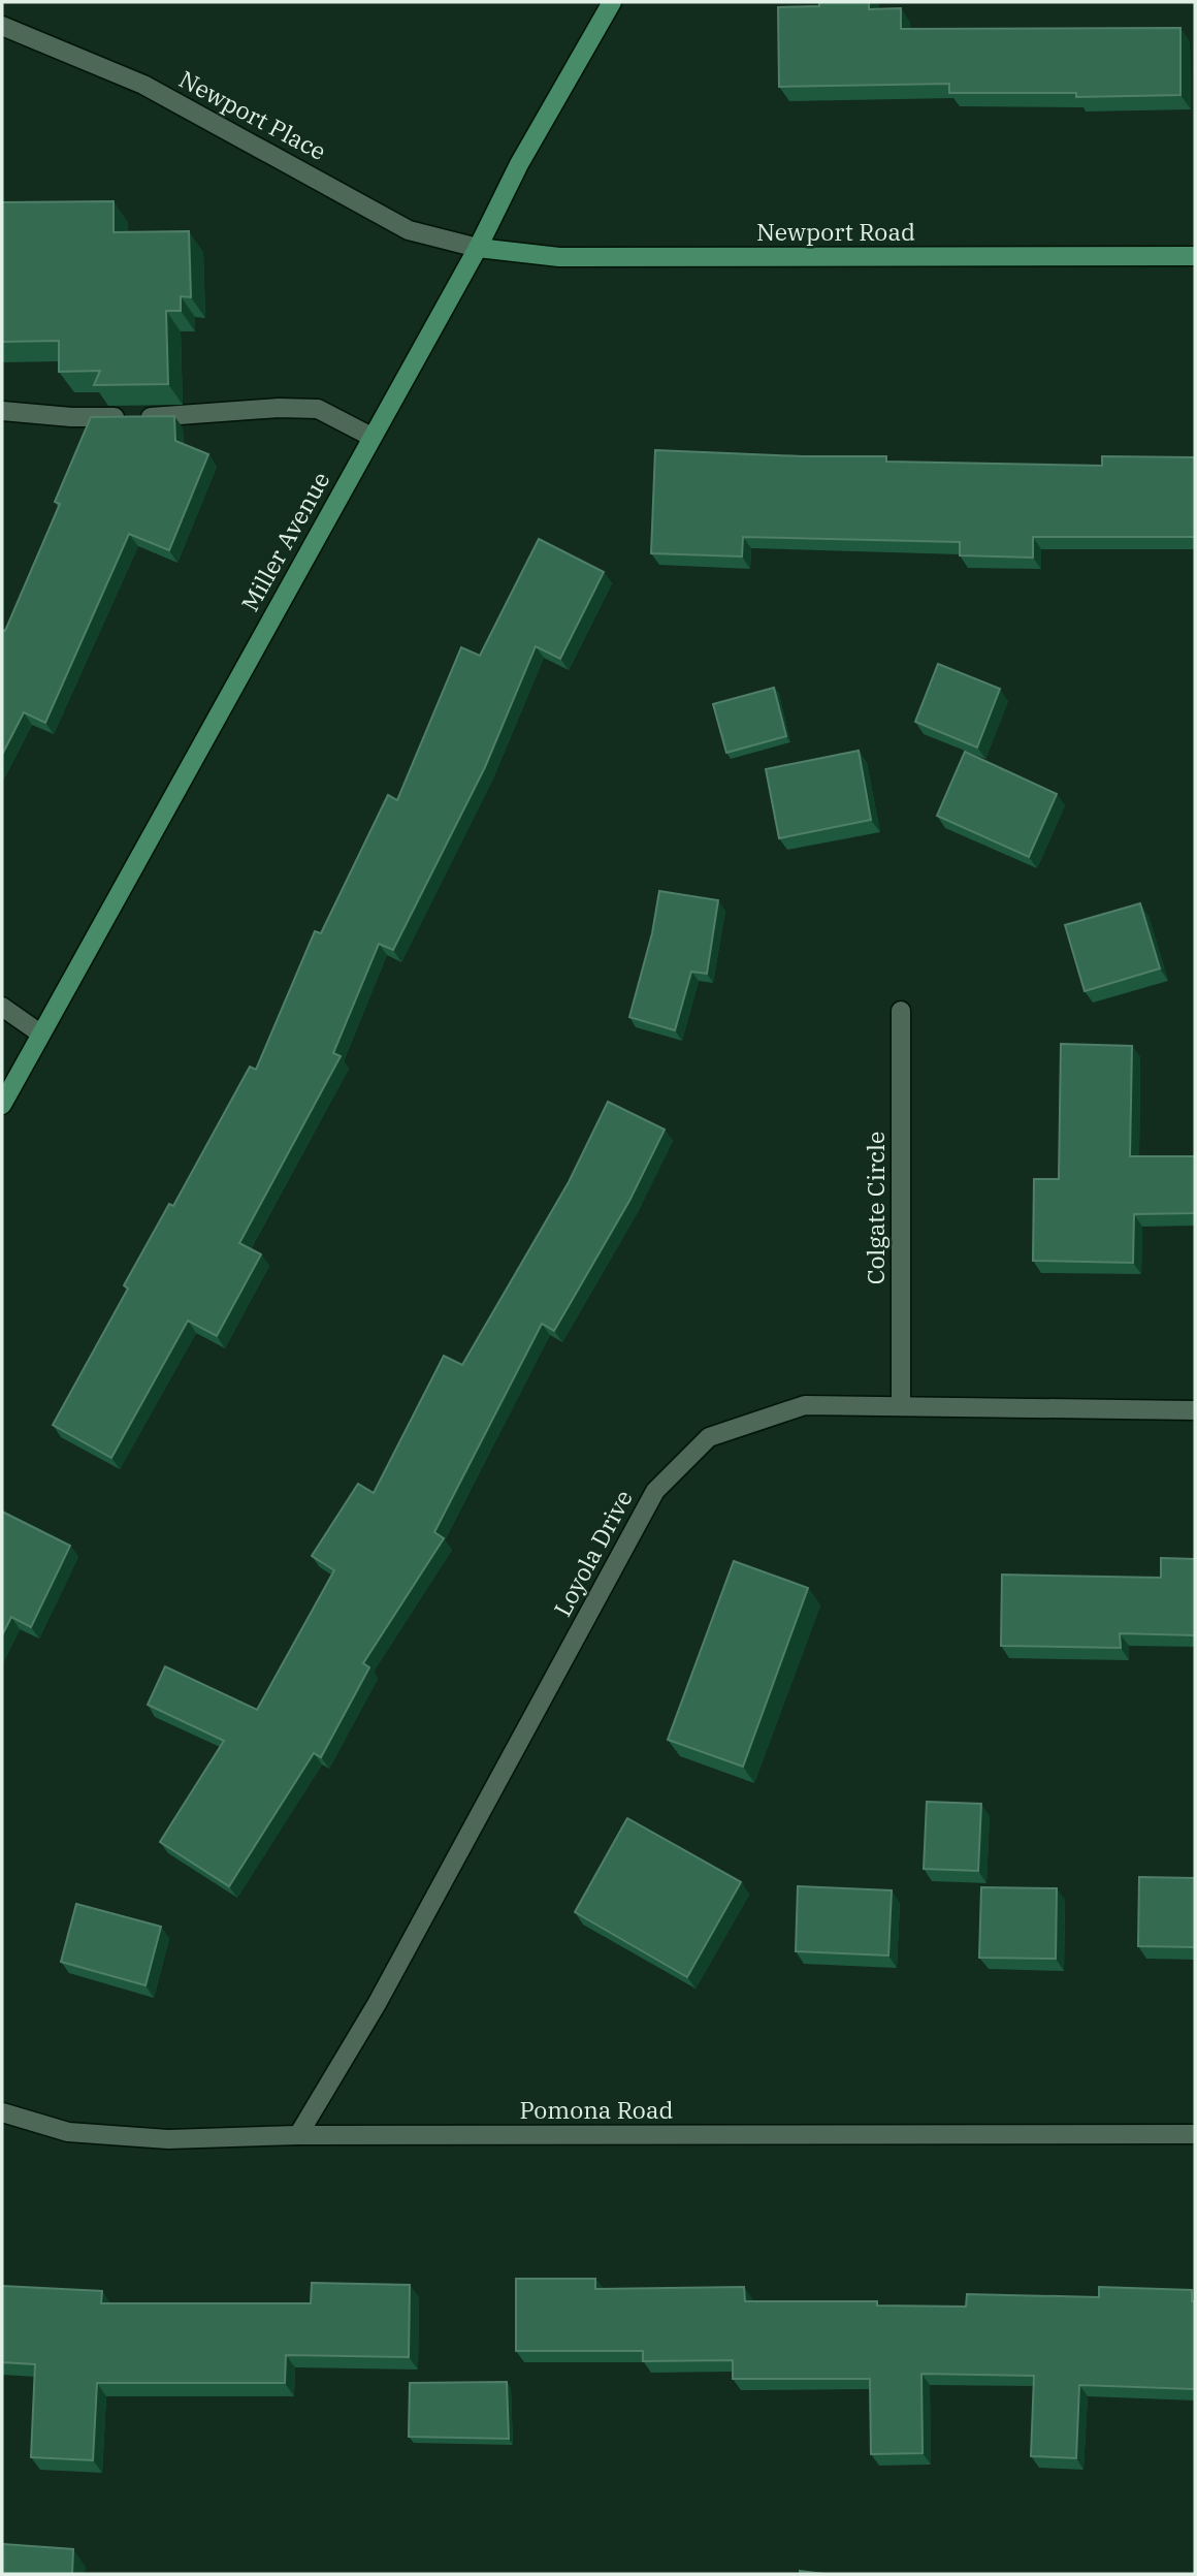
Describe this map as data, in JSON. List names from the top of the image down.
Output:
{
  "streets": {
    "main road": ["Newport Road", "Miller Avenue"],
    "street": [
      "Newport Place",
      "Colgate Circle",
      "Loyola Drive",
      "Pomona Road"
    ]
  },
  "crossings": [
    ["Newport Place", "Newport Road"],
    ["Newport Place", "Miller Avenue"],
    ["Newport Road", "Miller Avenue"],
    ["Colgate Circle", "Loyola Drive"],
    ["Loyola Drive", "Pomona Road"]
  ]
}
